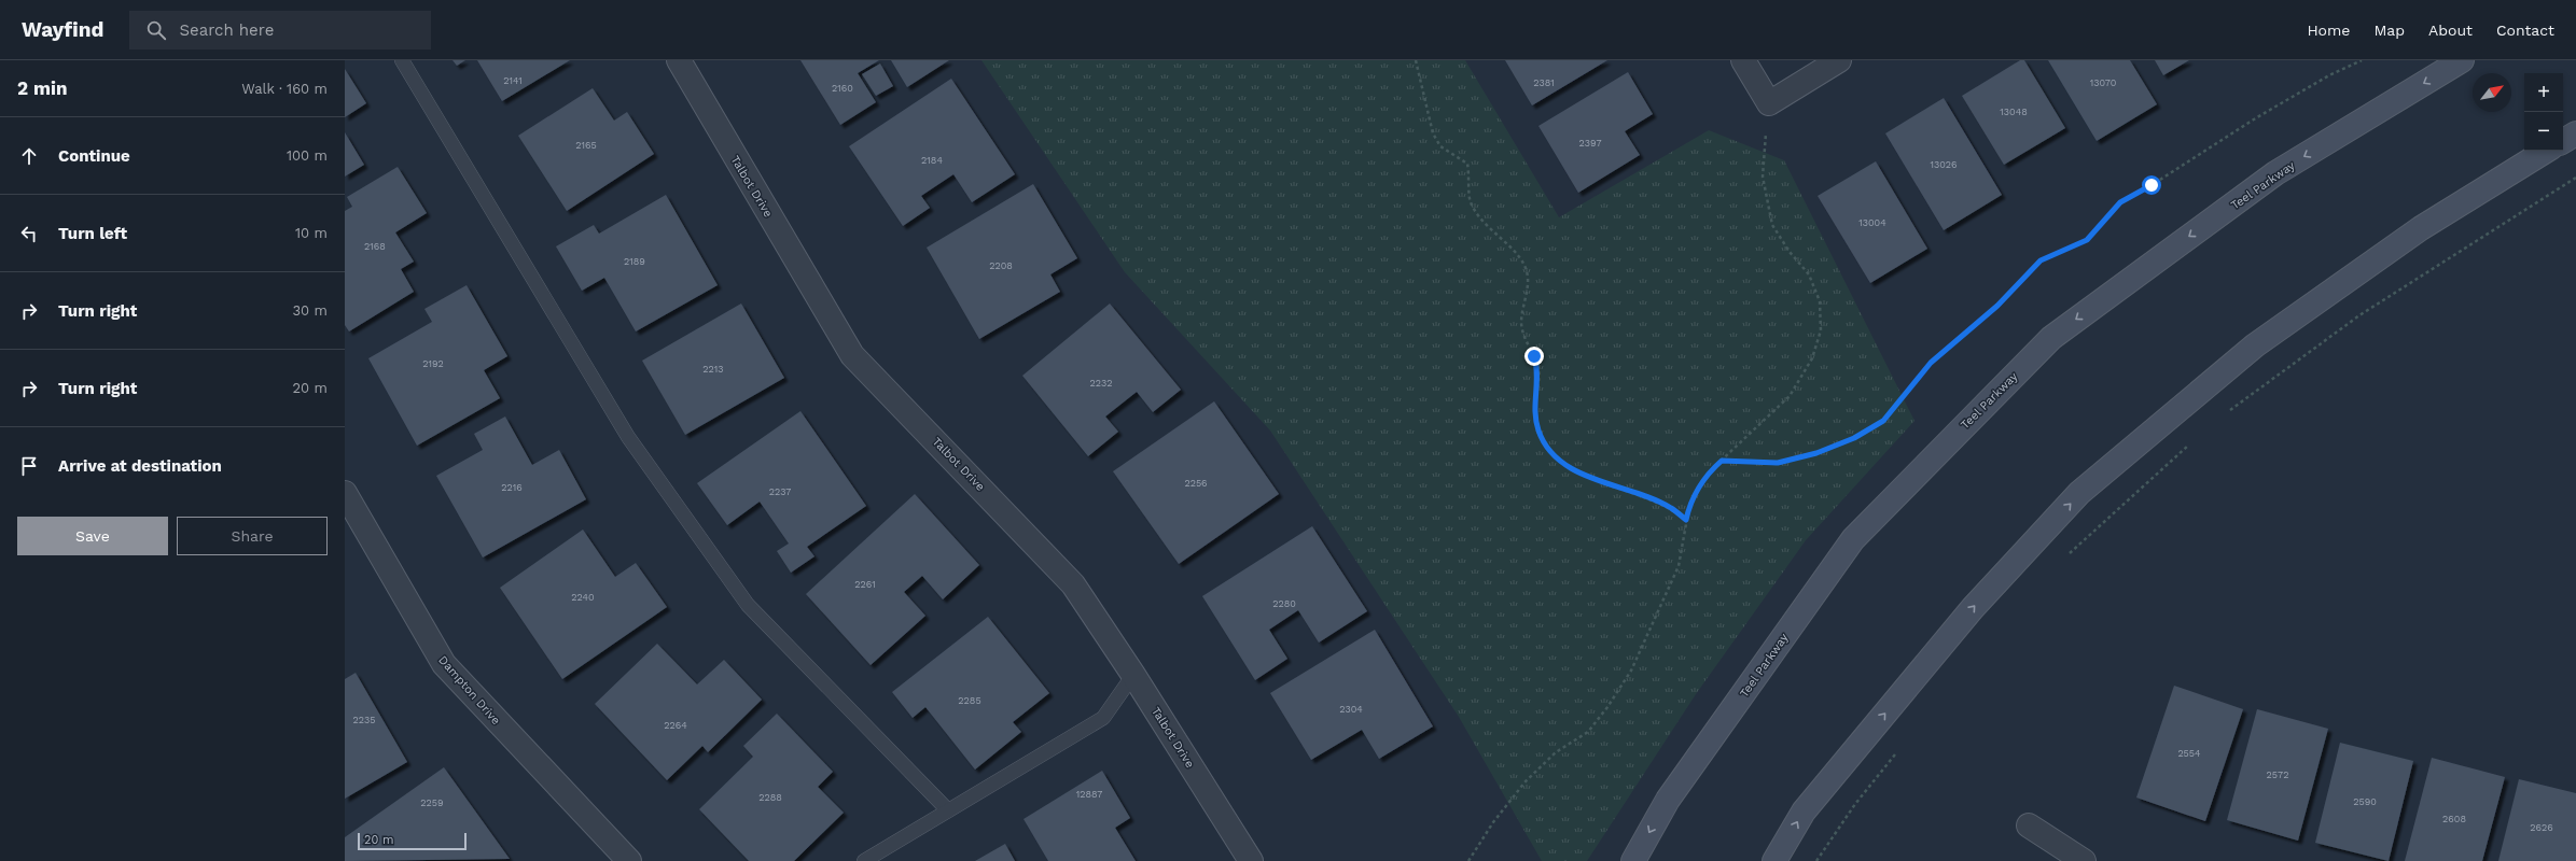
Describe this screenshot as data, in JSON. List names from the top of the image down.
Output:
{
  "streets": {
    "main road": ["Teel Parkway"],
    "street": ["Talbot Drive", "Dampton Drive"]
  },
  "house_numbers": [
    "2141",
    "2381",
    "13070",
    "2160",
    "13048",
    "2397",
    "2165",
    "2184",
    "13026",
    "13004",
    "2168",
    "2189",
    "2208",
    "2192",
    "2213",
    "2232",
    "2256",
    "2216",
    "2237",
    "2261",
    "2240",
    "2280",
    "2285",
    "2304",
    "2235",
    "2264",
    "2554",
    "2572",
    "12887",
    "2288",
    "2590",
    "2259",
    "2608",
    "2626"
  ],
  "scale_bar": "20 m",
  "north": "top right",
  "page": {
    "header": "Wayfind",
    "search": "Search here",
    "nav": [
      "Home",
      "Map",
      "About",
      "Contact"
    ],
    "heading": ["2 min", "Walk · 160 m"],
    "map_buttons": ["+", "−"],
    "list": [
      ["Continue", "100 m"],
      ["Turn left", "10 m"],
      ["Turn right", "30 m"],
      ["Turn right", "20 m"],
      "Arrive at destination"
    ],
    "buttons": ["Save", "Share"],
    "scale": "20 m"
  }
}
